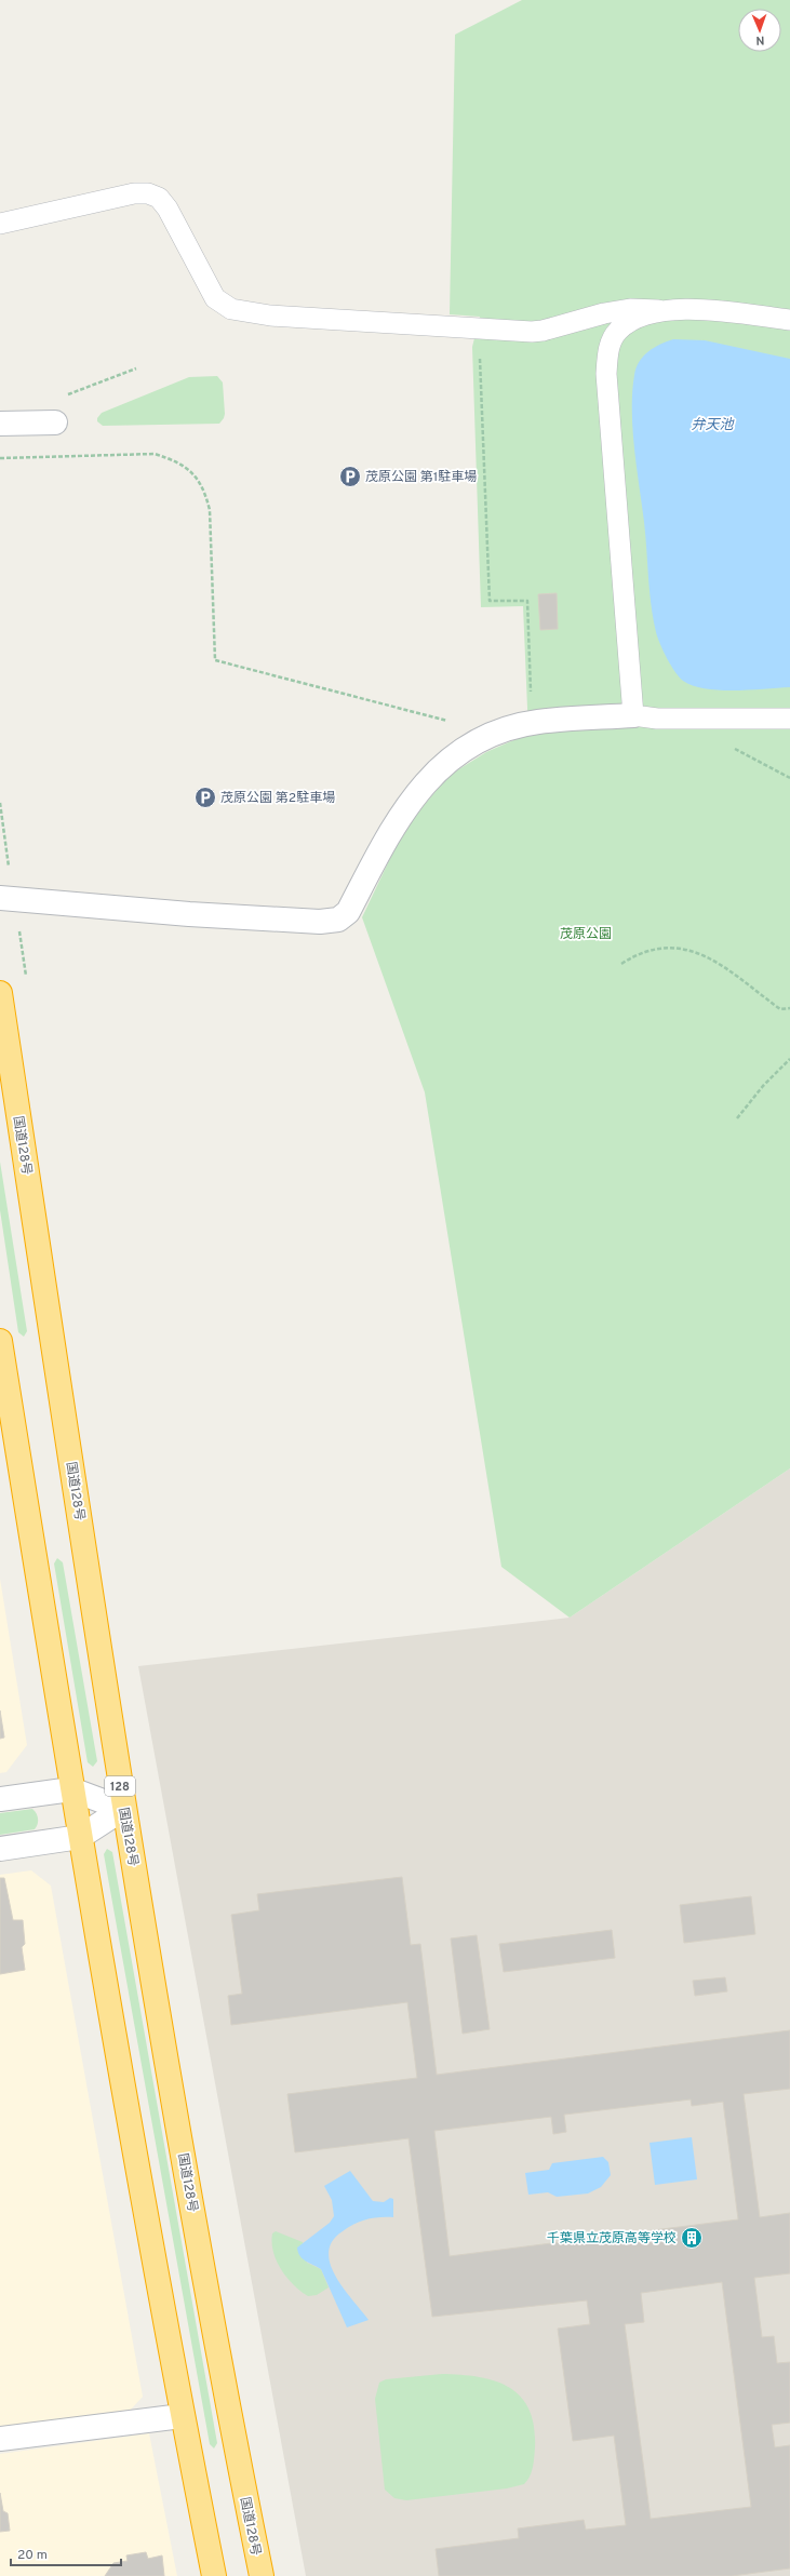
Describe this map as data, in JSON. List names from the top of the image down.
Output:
{
  "streets": {
    "highway": ["国道128号", "128"]
  },
  "water": ["弁天池"],
  "parks": ["茂原公園"],
  "places": {
    "parking": ["茂原公園 第1駐車場", "茂原公園 第2駐車場"],
    "building": ["千葉県立茂原高等学校"]
  },
  "scale_bar": "20 m",
  "north": "bottom"
}
